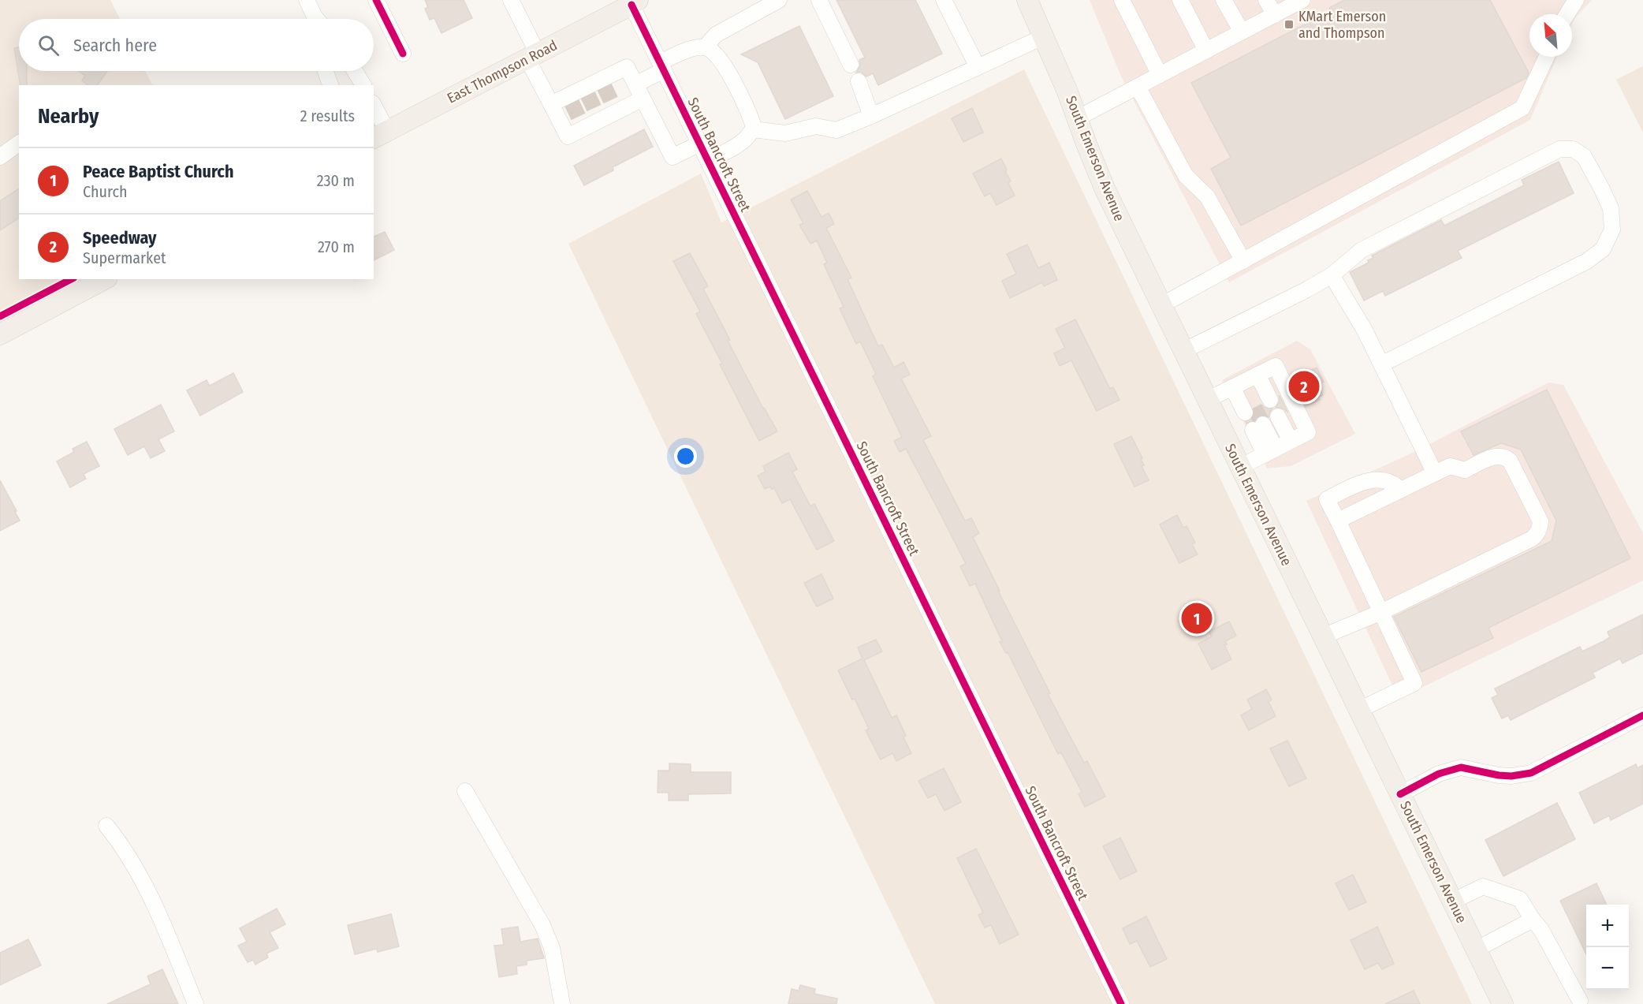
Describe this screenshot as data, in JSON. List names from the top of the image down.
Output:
{
  "streets": {
    "main road": ["East Thompson Road", "South Emerson Avenue"],
    "street": ["South Bancroft Street"]
  },
  "crossings": [
    ["East Thompson Road", "South Bancroft Street"]
  ],
  "places": {
    "transit": ["KMart Emerson and Thompson"]
  },
  "north": "top left",
  "page": {
    "search": "Search here",
    "heading": ["Nearby", "2 results"],
    "list": [
      {
        "mark": "1",
        "name": "Peace Baptist Church",
        "note": "Church",
        "value": "230 m"
      },
      {
        "mark": "2",
        "name": "Speedway",
        "note": "Supermarket",
        "value": "270 m"
      }
    ],
    "pins": ["2", "1"],
    "map_buttons": ["+", "−"]
  }
}
